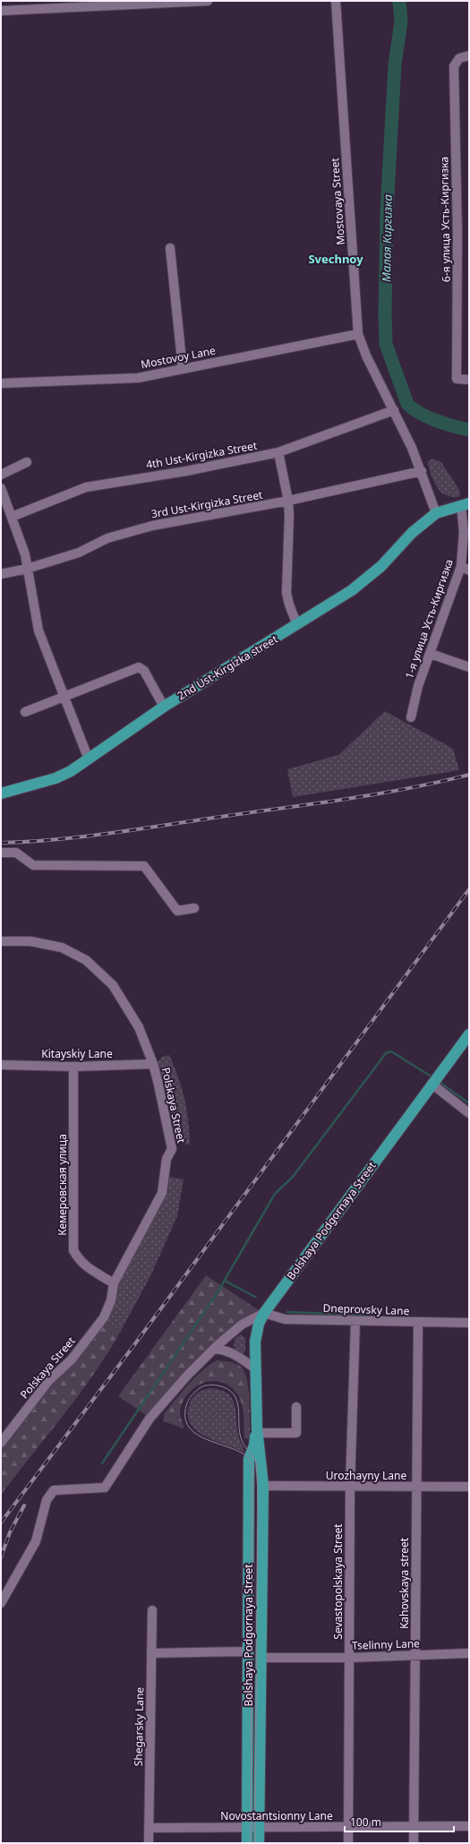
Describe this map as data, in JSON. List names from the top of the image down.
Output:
{
  "streets": {
    "main road": ["2nd Ust-Kirgizka street", "Bolshaya Podgornaya Street"],
    "street": [
      "Mostovaya Street",
      "6-я улица Усть-Киргизка",
      "Mostovoy Lane",
      "4th Ust-Kirgizka Street",
      "3rd Ust-Kirgizka Street",
      "1-я улица Усть-Киргизка",
      "Kitayskiy Lane",
      "Polskaya Street",
      "Кемеровская улица",
      "Dneprovsky Lane",
      "Urozhayny Lane",
      "Sevastopolskaya Street",
      "Kahovskaya street",
      "Tselinny Lane",
      "Shegarsky Lane",
      "Novostantsionny Lane"
    ]
  },
  "crossings": [
    ["Mostovaya Street", "Mostovoy Lane"],
    ["Mostovaya Street", "4th Ust-Kirgizka Street"],
    ["Mostovaya Street", "3rd Ust-Kirgizka Street"],
    ["Mostovaya Street", "2nd Ust-Kirgizka street"],
    ["Kitayskiy Lane", "Polskaya Street"],
    ["Kitayskiy Lane", "Кемеровская улица"],
    ["Polskaya Street", "Кемеровская улица"],
    ["Bolshaya Podgornaya Street", "Dneprovsky Lane"],
    ["Bolshaya Podgornaya Street", "Urozhayny Lane"],
    ["Bolshaya Podgornaya Street", "Tselinny Lane"],
    ["Bolshaya Podgornaya Street", "Novostantsionny Lane"],
    ["Dneprovsky Lane", "Sevastopolskaya Street"],
    ["Dneprovsky Lane", "Kahovskaya street"],
    ["Urozhayny Lane", "Sevastopolskaya Street"],
    ["Urozhayny Lane", "Kahovskaya street"],
    ["Sevastopolskaya Street", "Tselinny Lane"],
    ["Sevastopolskaya Street", "Novostantsionny Lane"],
    ["Kahovskaya street", "Tselinny Lane"],
    ["Kahovskaya street", "Novostantsionny Lane"],
    ["Shegarsky Lane", "Novostantsionny Lane"]
  ],
  "districts": ["Svechnoy"],
  "water": ["Малая Киргизка"],
  "scale_bar": "100 m"
}
